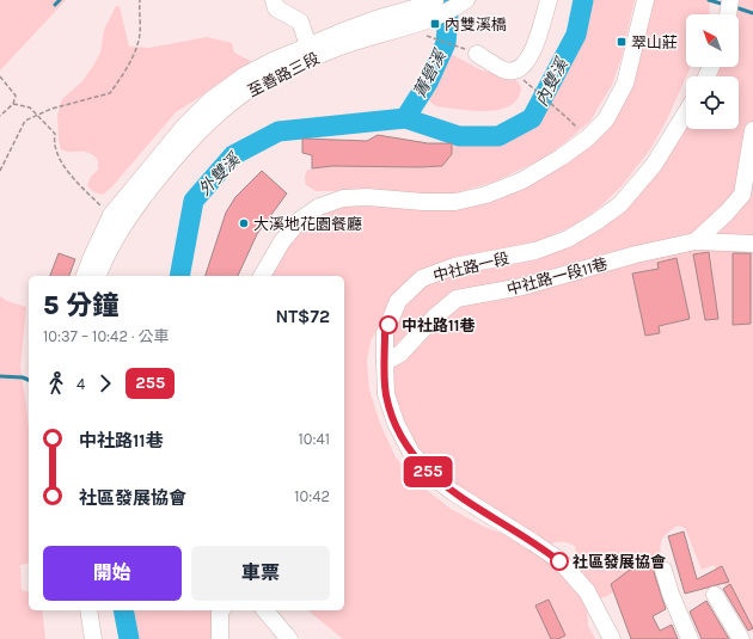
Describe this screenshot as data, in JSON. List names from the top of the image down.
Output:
{
  "streets": {
    "street": ["至善路三段", "中社路一段", "中社路一段11巷"]
  },
  "crossings": [
    ["中社路一段", "中社路一段11巷"]
  ],
  "water": ["菁礐溪", "內雙溪", "外雙溪"],
  "places": {
    "transit": ["內雙溪橋", "翠山莊"],
    "other": ["大溪地花園餐廳", "中社路11巷", "社區發展協會"]
  },
  "lines": ["bus line 255"],
  "north": "top left",
  "page": {
    "on_map": "255",
    "heading": ["5 分鐘", "10:37 – 10:42 · 公車", "NT$72"],
    "legs": ["4", "255"],
    "list": [
      {
        "name": "中社路11巷",
        "value": "10:41"
      },
      {
        "name": "社區發展協會",
        "value": "10:42"
      }
    ],
    "buttons": ["開始", "車票"]
  }
}
